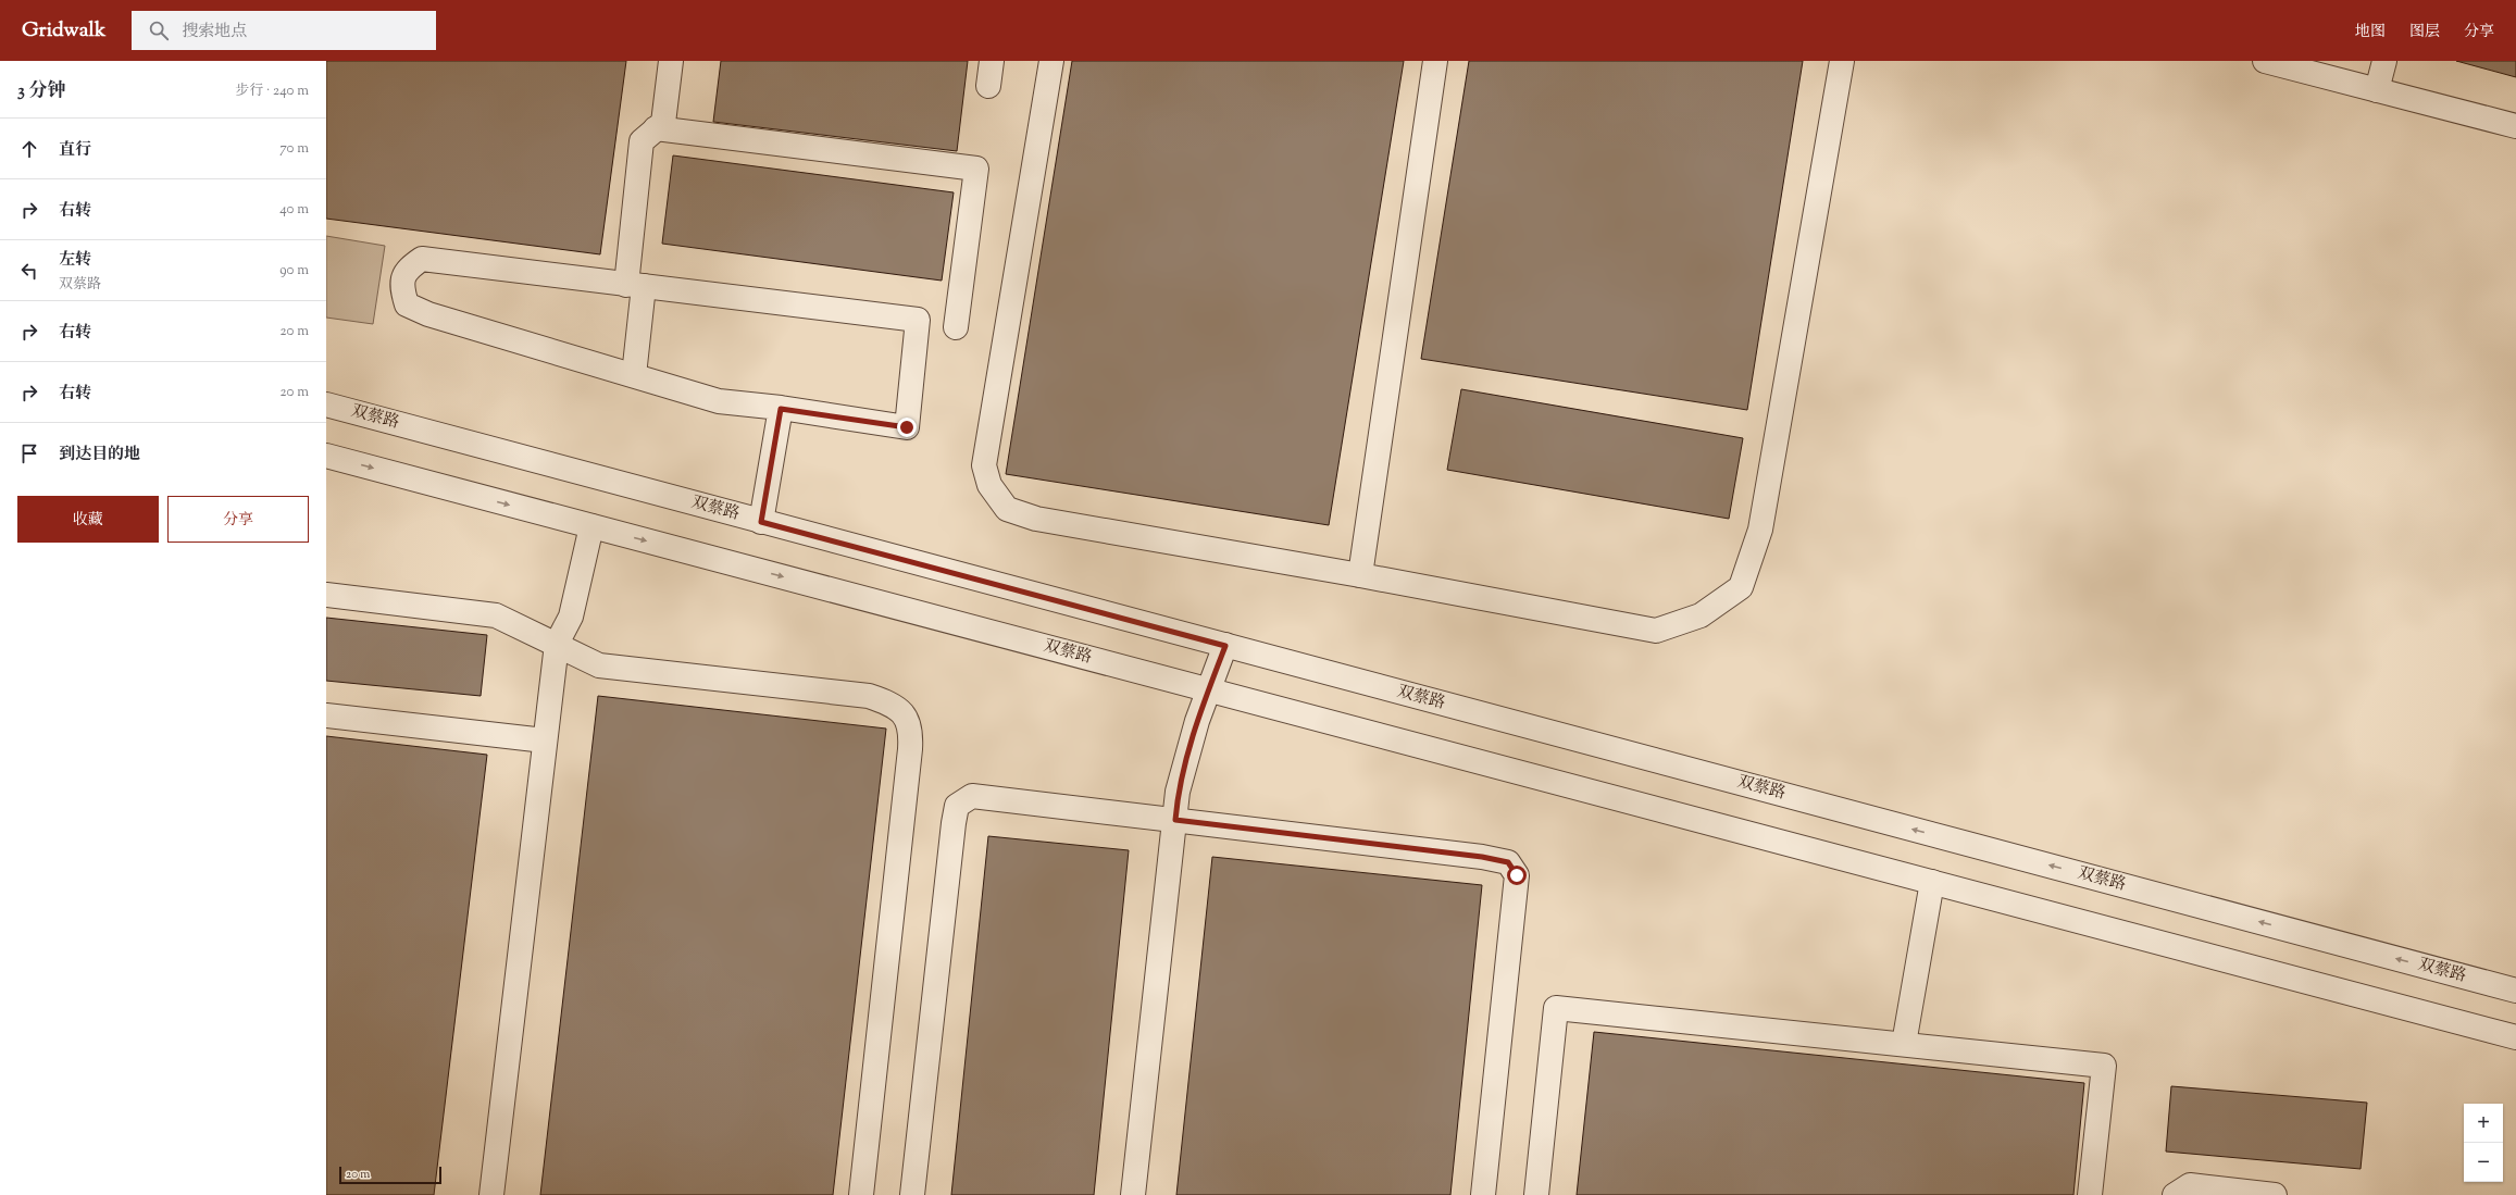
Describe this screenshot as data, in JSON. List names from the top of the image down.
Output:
{
  "streets": {
    "street": ["双蔡路"]
  },
  "scale_bar": "20 m",
  "page": {
    "header": "Gridwalk",
    "search": "搜索地点",
    "nav": ["地图", "图层", "分享"],
    "heading": ["3 分钟", "步行 · 240 m"],
    "list": [
      ["直行", "70 m"],
      ["右转", "40 m"],
      ["左转", "双蔡路", "90 m"],
      ["右转", "20 m"],
      ["右转", "20 m"],
      "到达目的地"
    ],
    "buttons": ["收藏", "分享"],
    "map_buttons": ["+", "−"],
    "scale": "20 m"
  }
}
